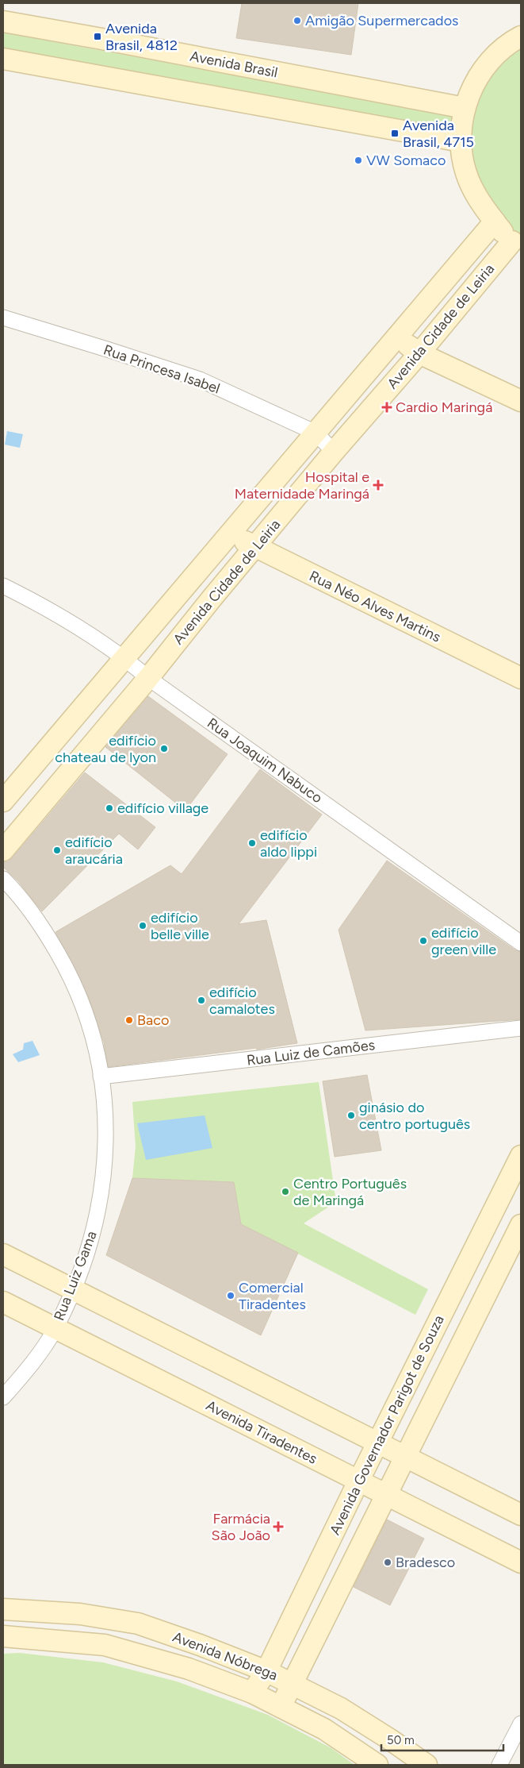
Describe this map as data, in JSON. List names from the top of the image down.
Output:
{
  "streets": {
    "main road": [
      "Avenida Brasil",
      "Avenida Cidade de Leiria",
      "Rua Néo Alves Martins",
      "Avenida Governador Parigot de Souza",
      "Avenida Tiradentes",
      "Avenida Nóbrega"
    ],
    "street": [
      "Rua Princesa Isabel",
      "Rua Joaquim Nabuco",
      "Rua Luiz de Camões",
      "Rua Luiz Gama"
    ]
  },
  "crossings": [
    ["Avenida Cidade de Leiria", "Rua Princesa Isabel"],
    ["Avenida Cidade de Leiria", "Rua Néo Alves Martins"],
    ["Avenida Cidade de Leiria", "Rua Joaquim Nabuco"],
    ["Rua Luiz de Camões", "Rua Luiz Gama"],
    ["Rua Luiz Gama", "Avenida Tiradentes"],
    ["Avenida Governador Parigot de Souza", "Avenida Tiradentes"],
    ["Avenida Governador Parigot de Souza", "Avenida Nóbrega"]
  ],
  "places": {
    "other": [
      "Amigão Supermercados",
      "VW Somaco",
      "edifício chateau de lyon",
      "edifício village",
      "edifício aldo lippi",
      "edifício araucária",
      "edifício belle ville",
      "edifício green ville",
      "edifício camalotes",
      "Baco",
      "ginásio do centro português",
      "Centro Português de Maringá",
      "Comercial Tiradentes",
      "Bradesco"
    ],
    "transit": ["Avenida Brasil, 4812", "Avenida Brasil, 4715"],
    "health": ["Cardio Maringá", "Hospital e Maternidade Maringá", "Farmácia São João"]
  },
  "scale_bar": "50 m"
}
